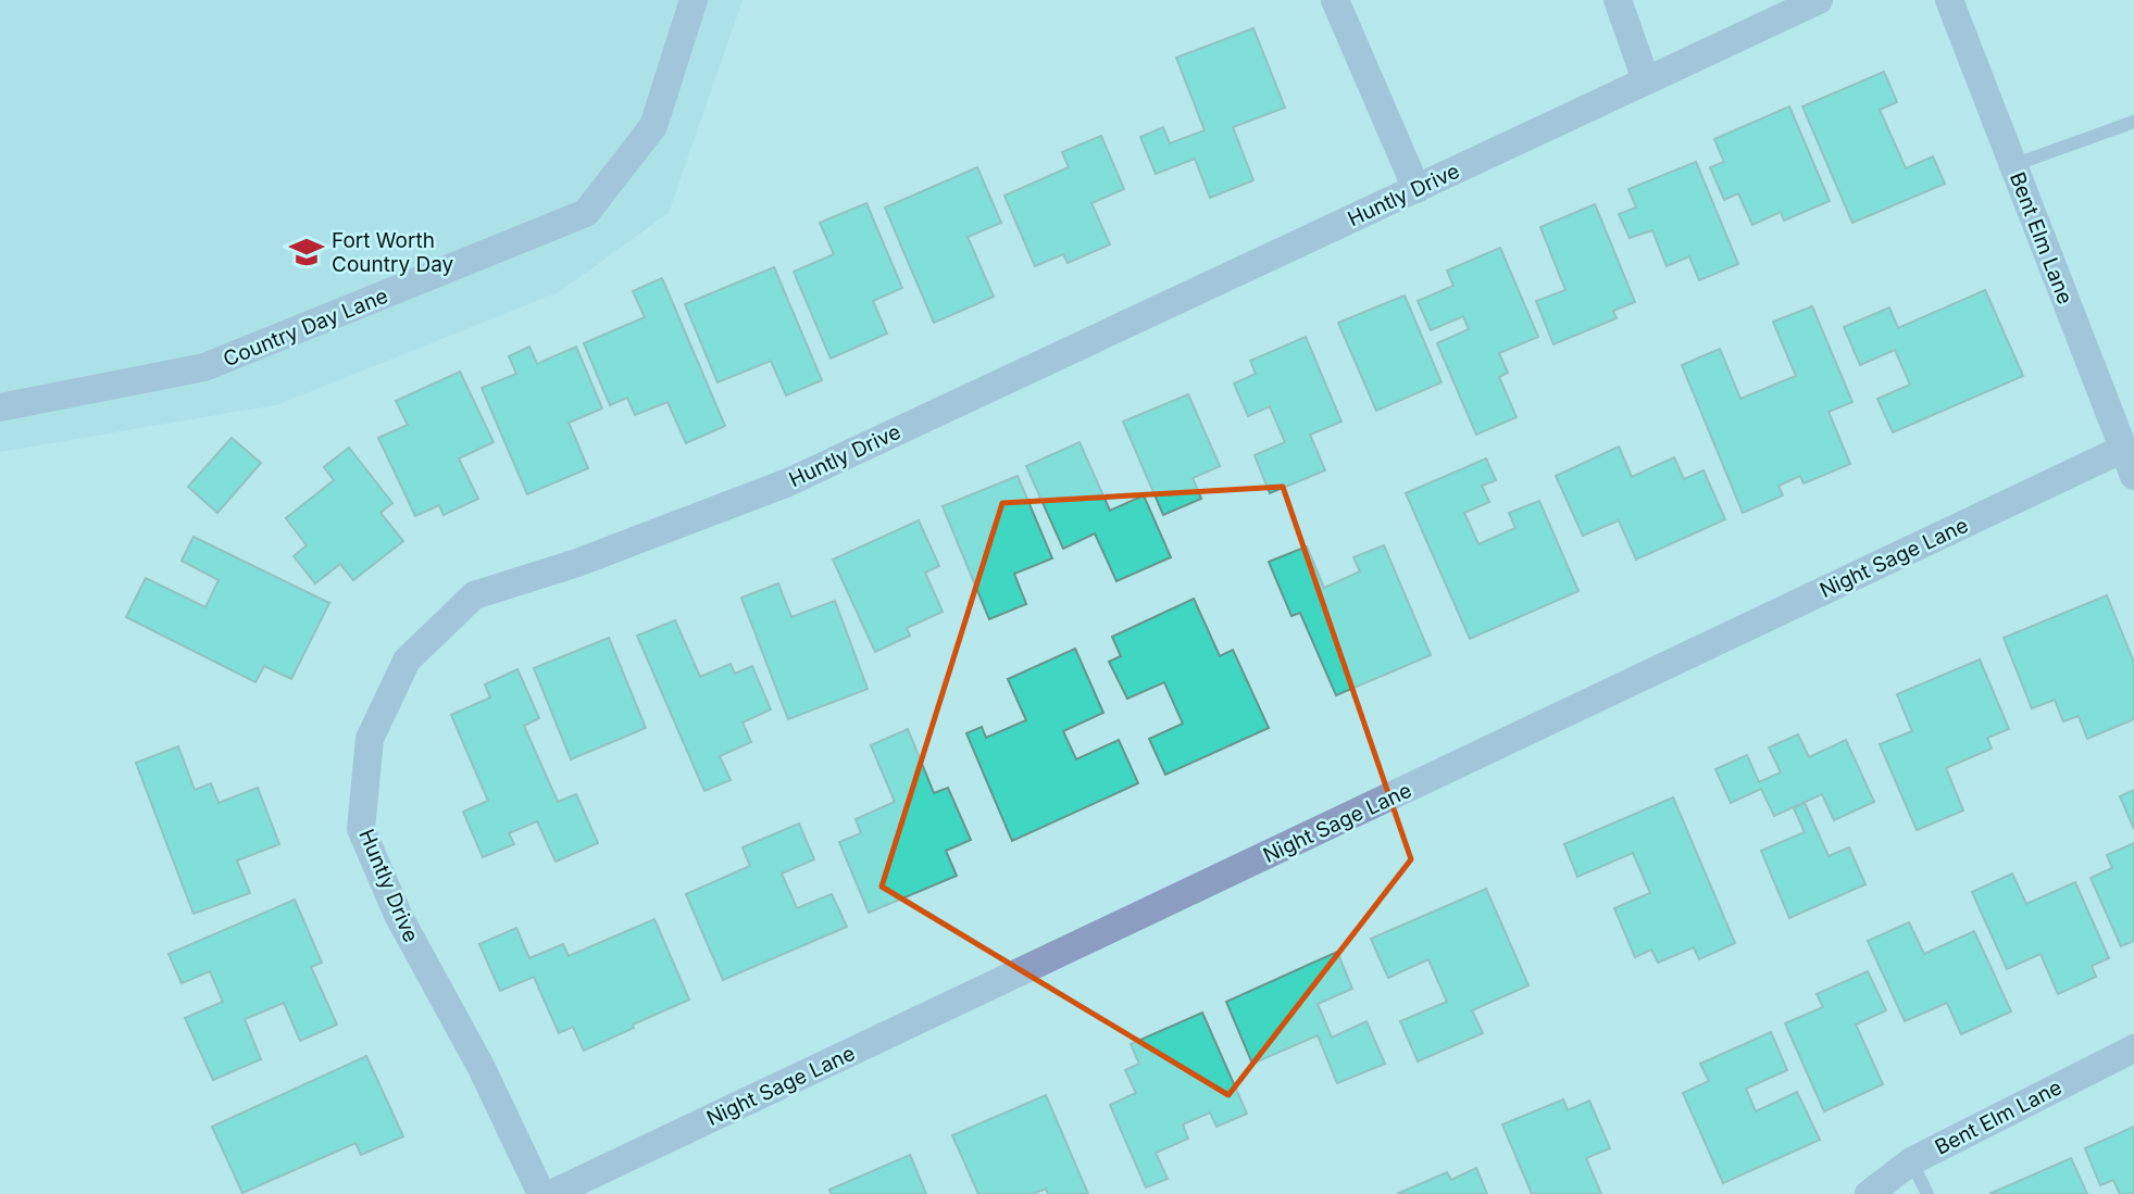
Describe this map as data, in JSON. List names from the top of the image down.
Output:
{
  "streets": {
    "street": [
      "Huntly Drive",
      "Bent Elm Lane",
      "Country Day Lane",
      "Night Sage Lane"
    ]
  },
  "crossings": [
    ["Bent Elm Lane", "Night Sage Lane"]
  ],
  "places": {
    "school or university": ["Fort Worth Country Day"]
  }
}
